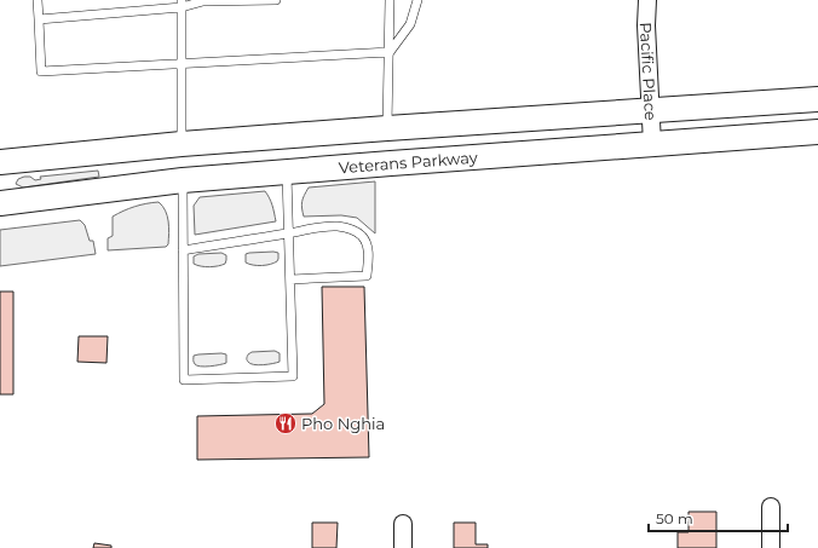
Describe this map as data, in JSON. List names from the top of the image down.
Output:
{
  "streets": {
    "main road": ["Veterans Parkway"],
    "street": ["Pacific Place"]
  },
  "crossings": [
    ["Pacific Place", "Veterans Parkway"]
  ],
  "places": {
    "restaurant": ["Pho Nghia"]
  },
  "scale_bar": "50 m"
}
